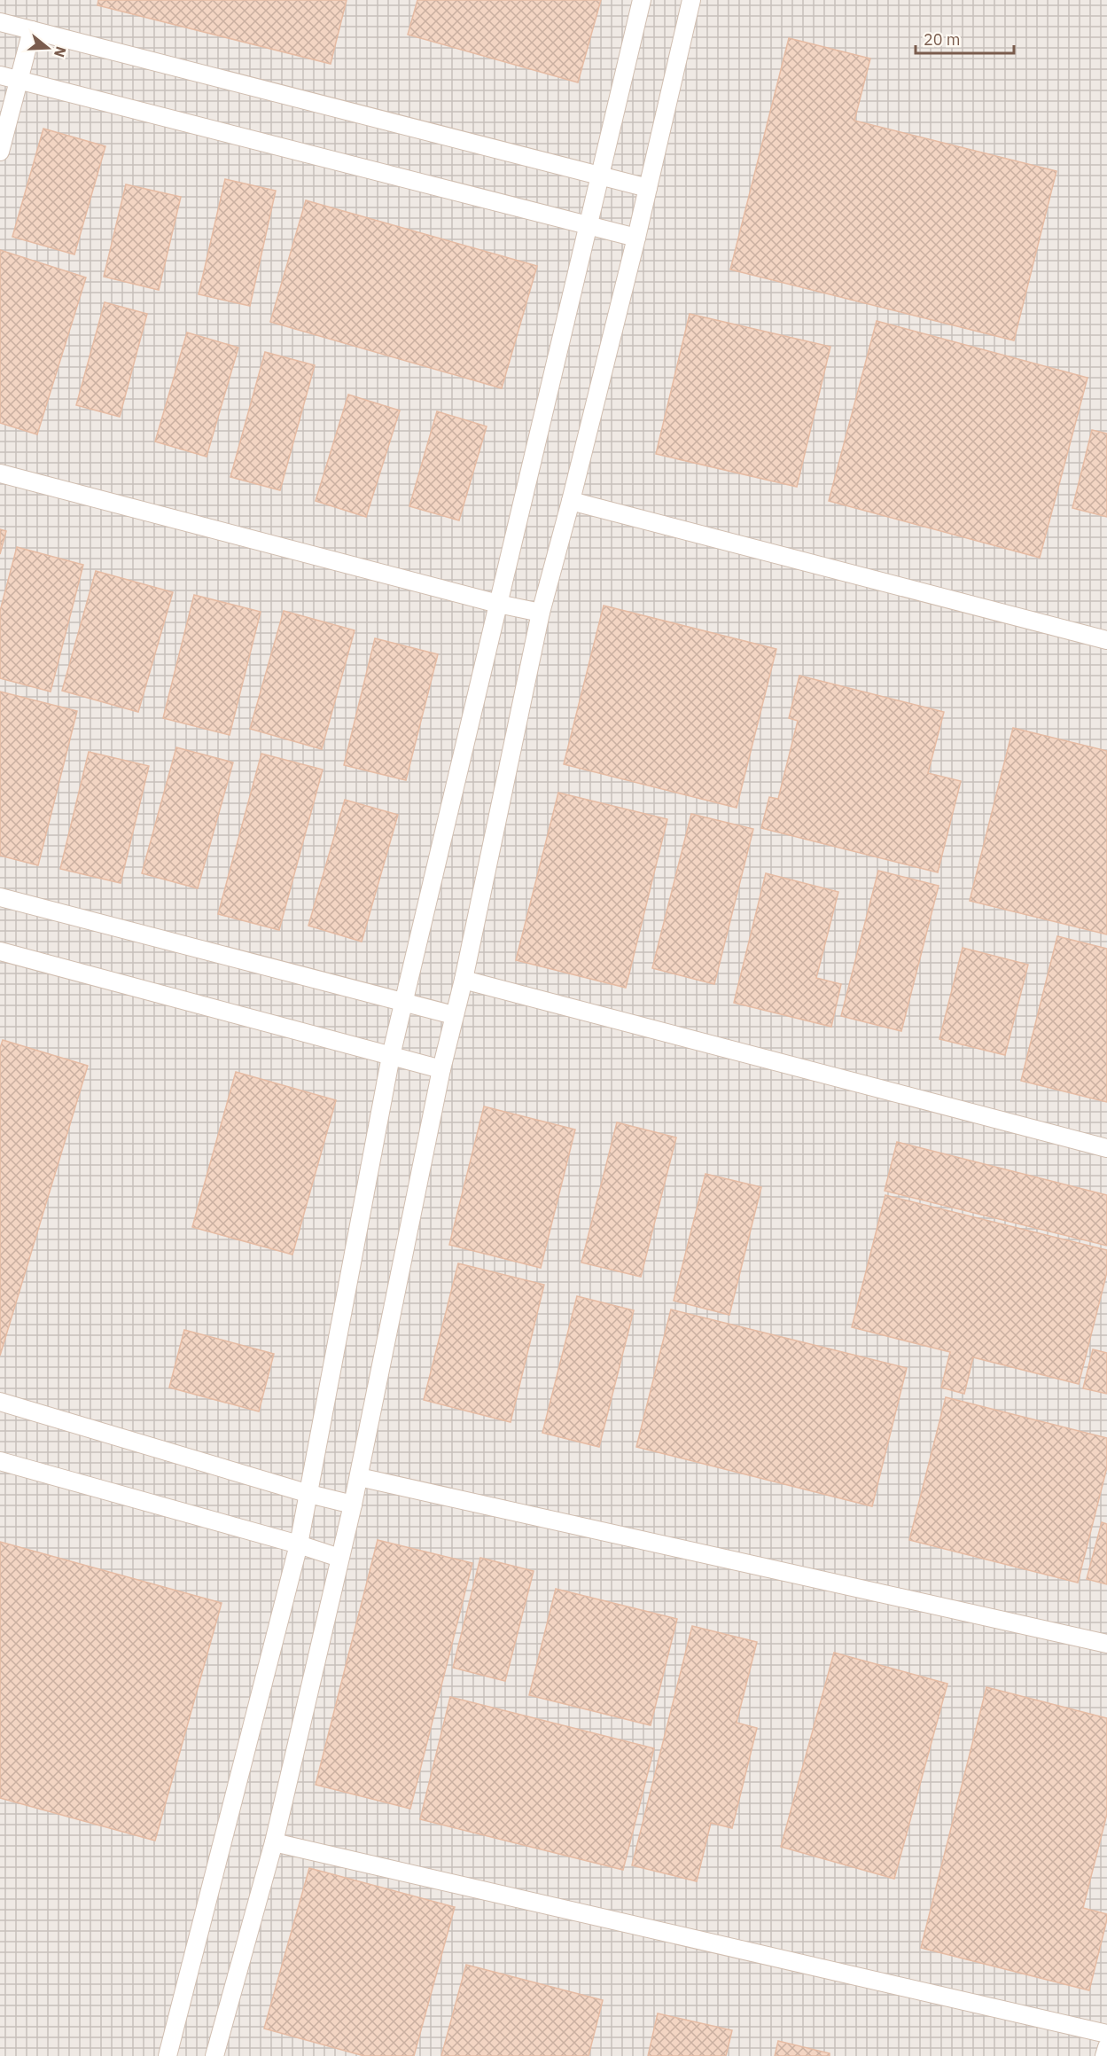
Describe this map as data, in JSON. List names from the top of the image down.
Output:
{
  "scale_bar": "20 m",
  "north": "right"
}
